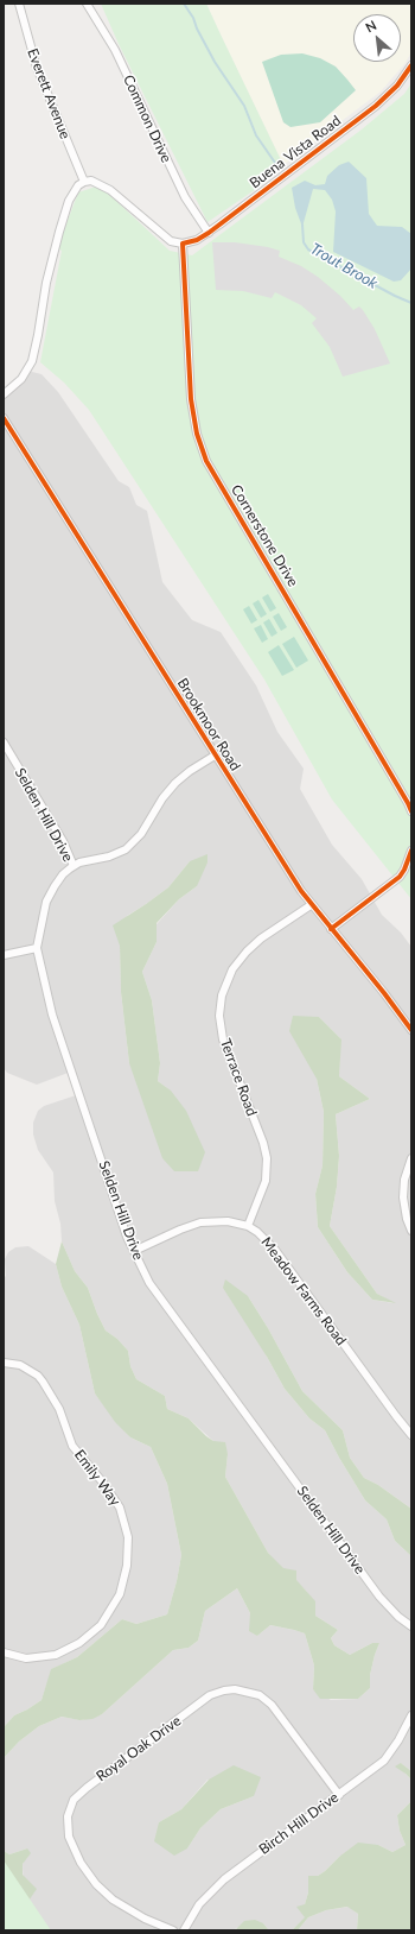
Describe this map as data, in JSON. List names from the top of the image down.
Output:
{
  "streets": {
    "street": [
      "Everett Avenue",
      "Common Drive",
      "Buena Vista Road",
      "Cornerstone Drive",
      "Brookmoor Road",
      "Selden Hill Drive",
      "Terrace Road",
      "Meadow Farms Road",
      "Emily Way",
      "Royal Oak Drive",
      "Birch Hill Drive"
    ]
  },
  "crossings": [
    ["Common Drive", "Buena Vista Road"],
    ["Buena Vista Road", "Cornerstone Drive"],
    ["Brookmoor Road", "Terrace Road"],
    ["Selden Hill Drive", "Meadow Farms Road"],
    ["Terrace Road", "Meadow Farms Road"],
    ["Royal Oak Drive", "Birch Hill Drive"]
  ],
  "water": ["Trout Brook"],
  "north": "top left"
}
